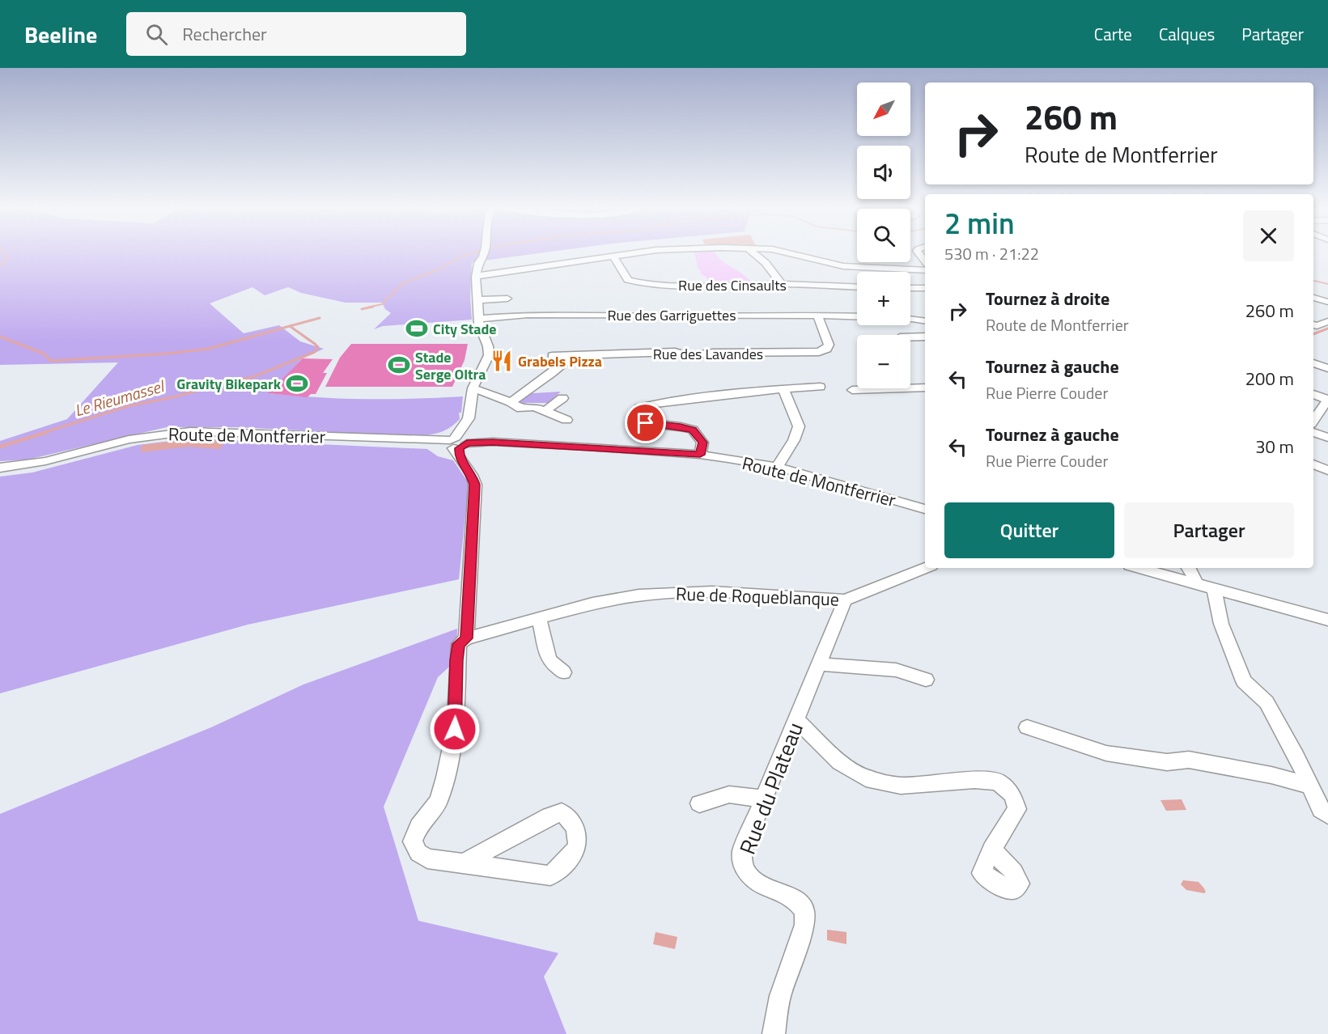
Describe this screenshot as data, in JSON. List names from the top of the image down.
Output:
{
  "streets": {
    "street": [
      "Rue des Cinsaults",
      "Rue des Garriguettes",
      "Rue des Lavandes",
      "Route de Montferrier",
      "Rue de Roqueblanque",
      "Rue du Plateau"
    ]
  },
  "crossings": [
    ["Rue des Garriguettes", "Rue des Lavandes"],
    ["Rue de Roqueblanque", "Rue du Plateau"]
  ],
  "water": ["Le Rieumassel"],
  "places": {
    "sports": ["City Stade", "Stade Serge Oltra", "Gravity Bikepark"],
    "restaurant": ["Grabels Pizza"]
  },
  "north": "bottom left",
  "page": {
    "header": "Beeline",
    "search": "Rechercher",
    "nav": ["Carte", "Calques", "Partager"],
    "map_buttons": ["+", "−"],
    "turn": ["260 m", "Route de Montferrier"],
    "heading": ["2 min", "530 m · 21:22"],
    "list": [
      {
        "name": "Tournez à droite",
        "note": "Route de Montferrier",
        "value": "260 m"
      },
      {
        "name": "Tournez à gauche",
        "note": "Rue Pierre Couder",
        "value": "200 m"
      },
      {
        "name": "Tournez à gauche",
        "note": "Rue Pierre Couder",
        "value": "30 m"
      }
    ],
    "buttons": ["Quitter", "Partager"]
  }
}
